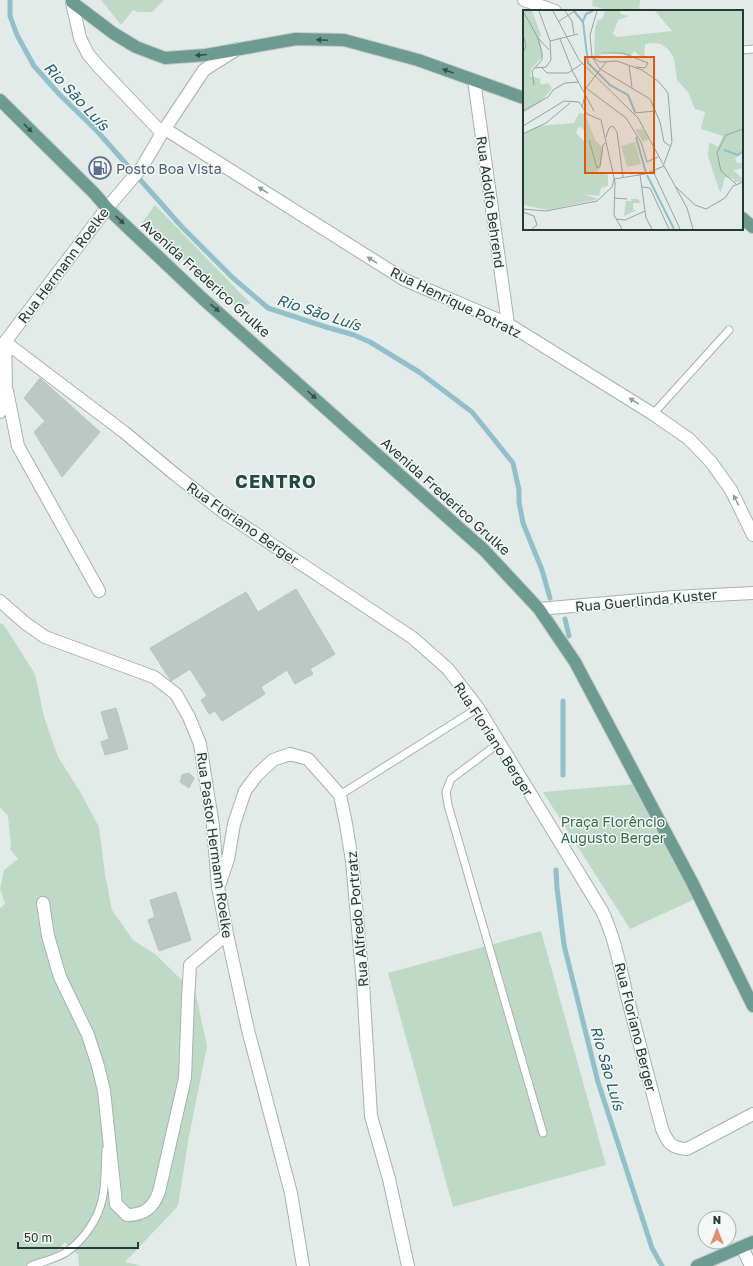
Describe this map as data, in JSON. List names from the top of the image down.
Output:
{
  "streets": {
    "main road": ["Avenida Frederico Grulke"],
    "street": [
      "Rua Adolfo Behrend",
      "Rua Hermann Roelke",
      "Rua Henrique Potratz",
      "Rua Floriano Berger",
      "Rua Guerlinda Kuster",
      "Rua Pastor Hermann Roelke",
      "Rua Alfredo Portratz"
    ]
  },
  "crossings": [
    ["Rua Adolfo Behrend", "Rua Henrique Potratz"],
    ["Rua Hermann Roelke", "Avenida Frederico Grulke"],
    ["Rua Hermann Roelke", "Rua Henrique Potratz"],
    ["Rua Hermann Roelke", "Rua Floriano Berger"],
    ["Avenida Frederico Grulke", "Rua Guerlinda Kuster"]
  ],
  "one_way": ["Avenida Frederico Grulke", "Rua Henrique Potratz"],
  "districts": ["CENTRO"],
  "water": ["Rio São Luís"],
  "parks": ["Praça Florêncio Augusto Berger"],
  "places": {
    "fuel station": ["Posto Boa Vista"]
  },
  "scale_bar": "50 m",
  "north": "top"
}
